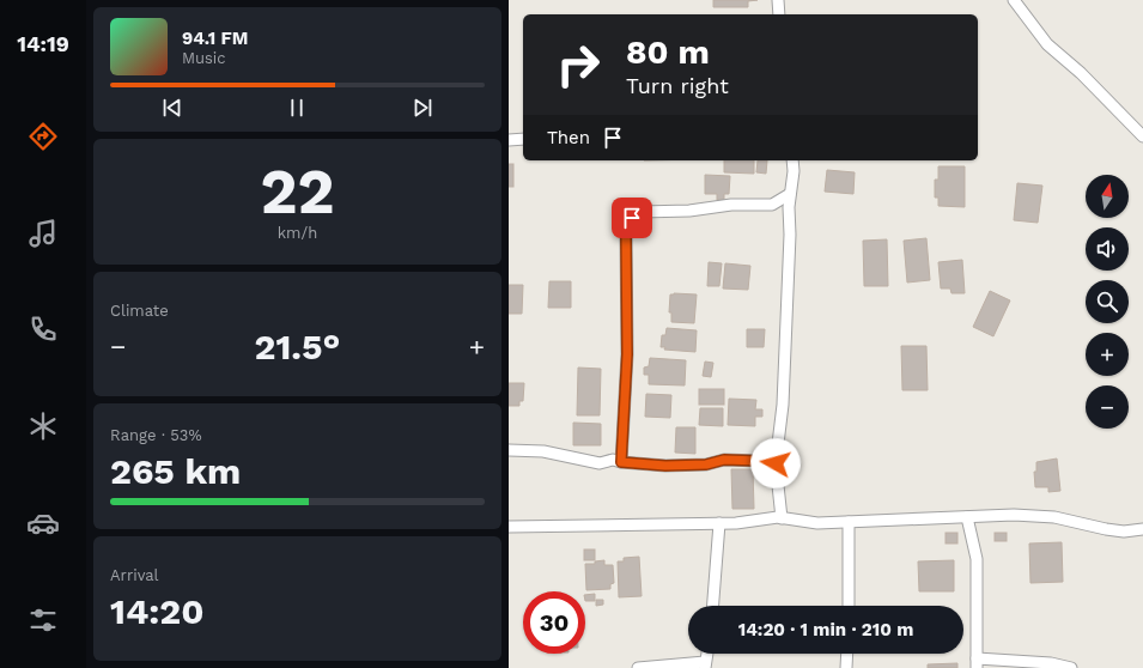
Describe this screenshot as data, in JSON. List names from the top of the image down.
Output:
{
  "north": "top",
  "page": {
    "tabs": "14:19",
    "turn": ["80 m", "Turn right"],
    "song": ["94.1 FM", "Music"],
    "then": "Then",
    "tile": [
      ["22", "km/h"],
      "Climate",
      ["Range · 53%", "265 km"],
      ["Arrival", "14:20"]
    ],
    "map_buttons": ["+", "−"],
    "heat": ["−", "21.5°", "+"],
    "limit": "30",
    "trip": "14:20 · 1 min · 210 m"
  }
}
